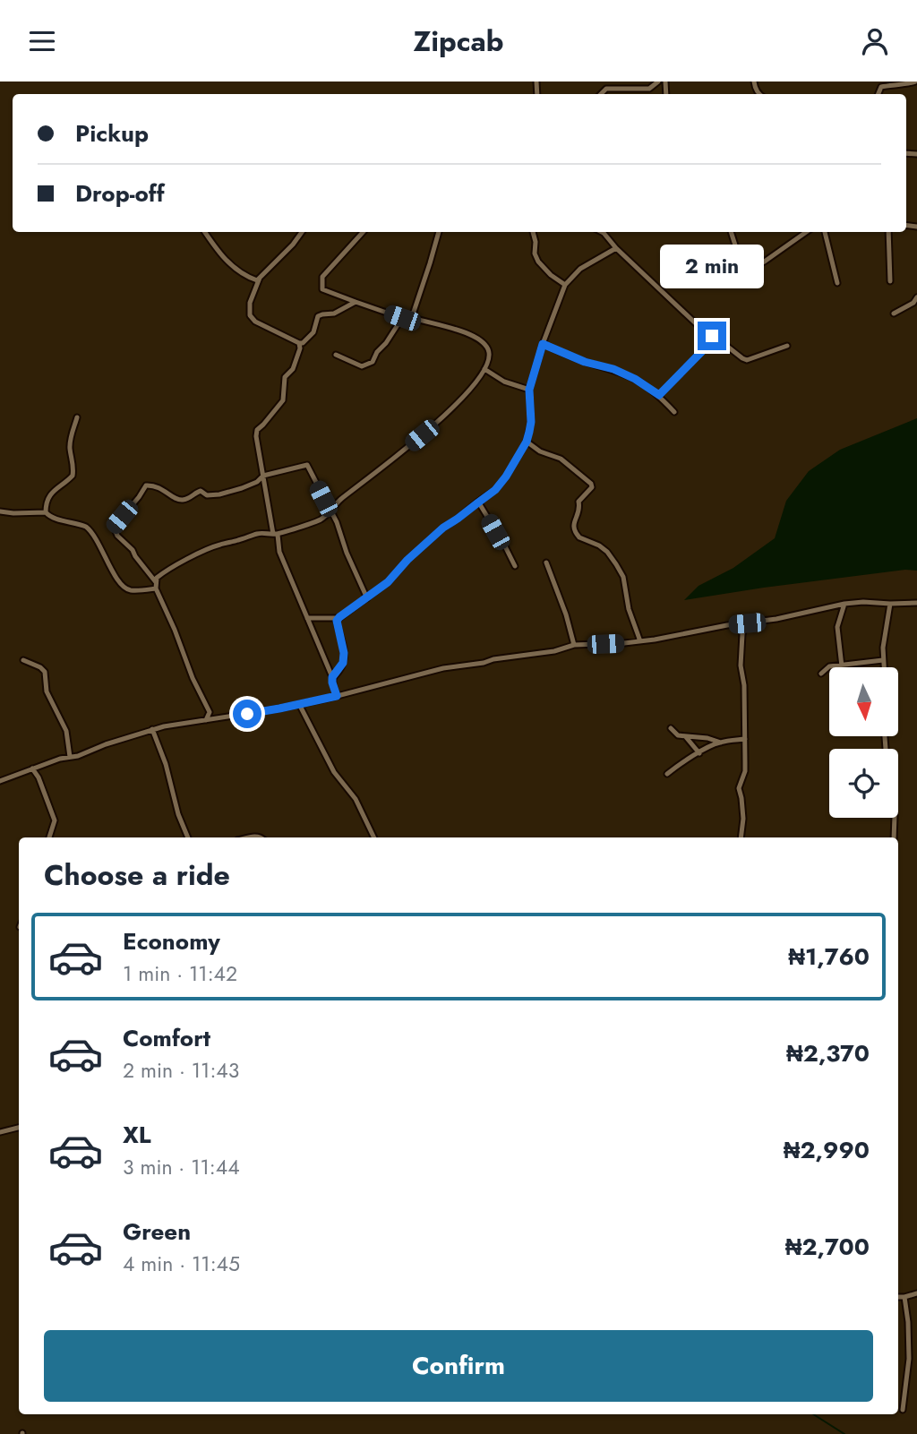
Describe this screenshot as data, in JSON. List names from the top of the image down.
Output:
{
  "north": "bottom",
  "page": {
    "header": "Zipcab",
    "banner": ["Pickup", "Drop-off"],
    "bubble": "2 min",
    "heading": "Choose a ride",
    "list": [
      {
        "name": "Economy",
        "note": "1 min · 11:42",
        "value": "₦1,760"
      },
      {
        "name": "Comfort",
        "note": "2 min · 11:43",
        "value": "₦2,370"
      },
      {
        "name": "XL",
        "note": "3 min · 11:44",
        "value": "₦2,990"
      },
      {
        "name": "Green",
        "note": "4 min · 11:45",
        "value": "₦2,700"
      }
    ],
    "buttons": "Confirm"
  }
}
